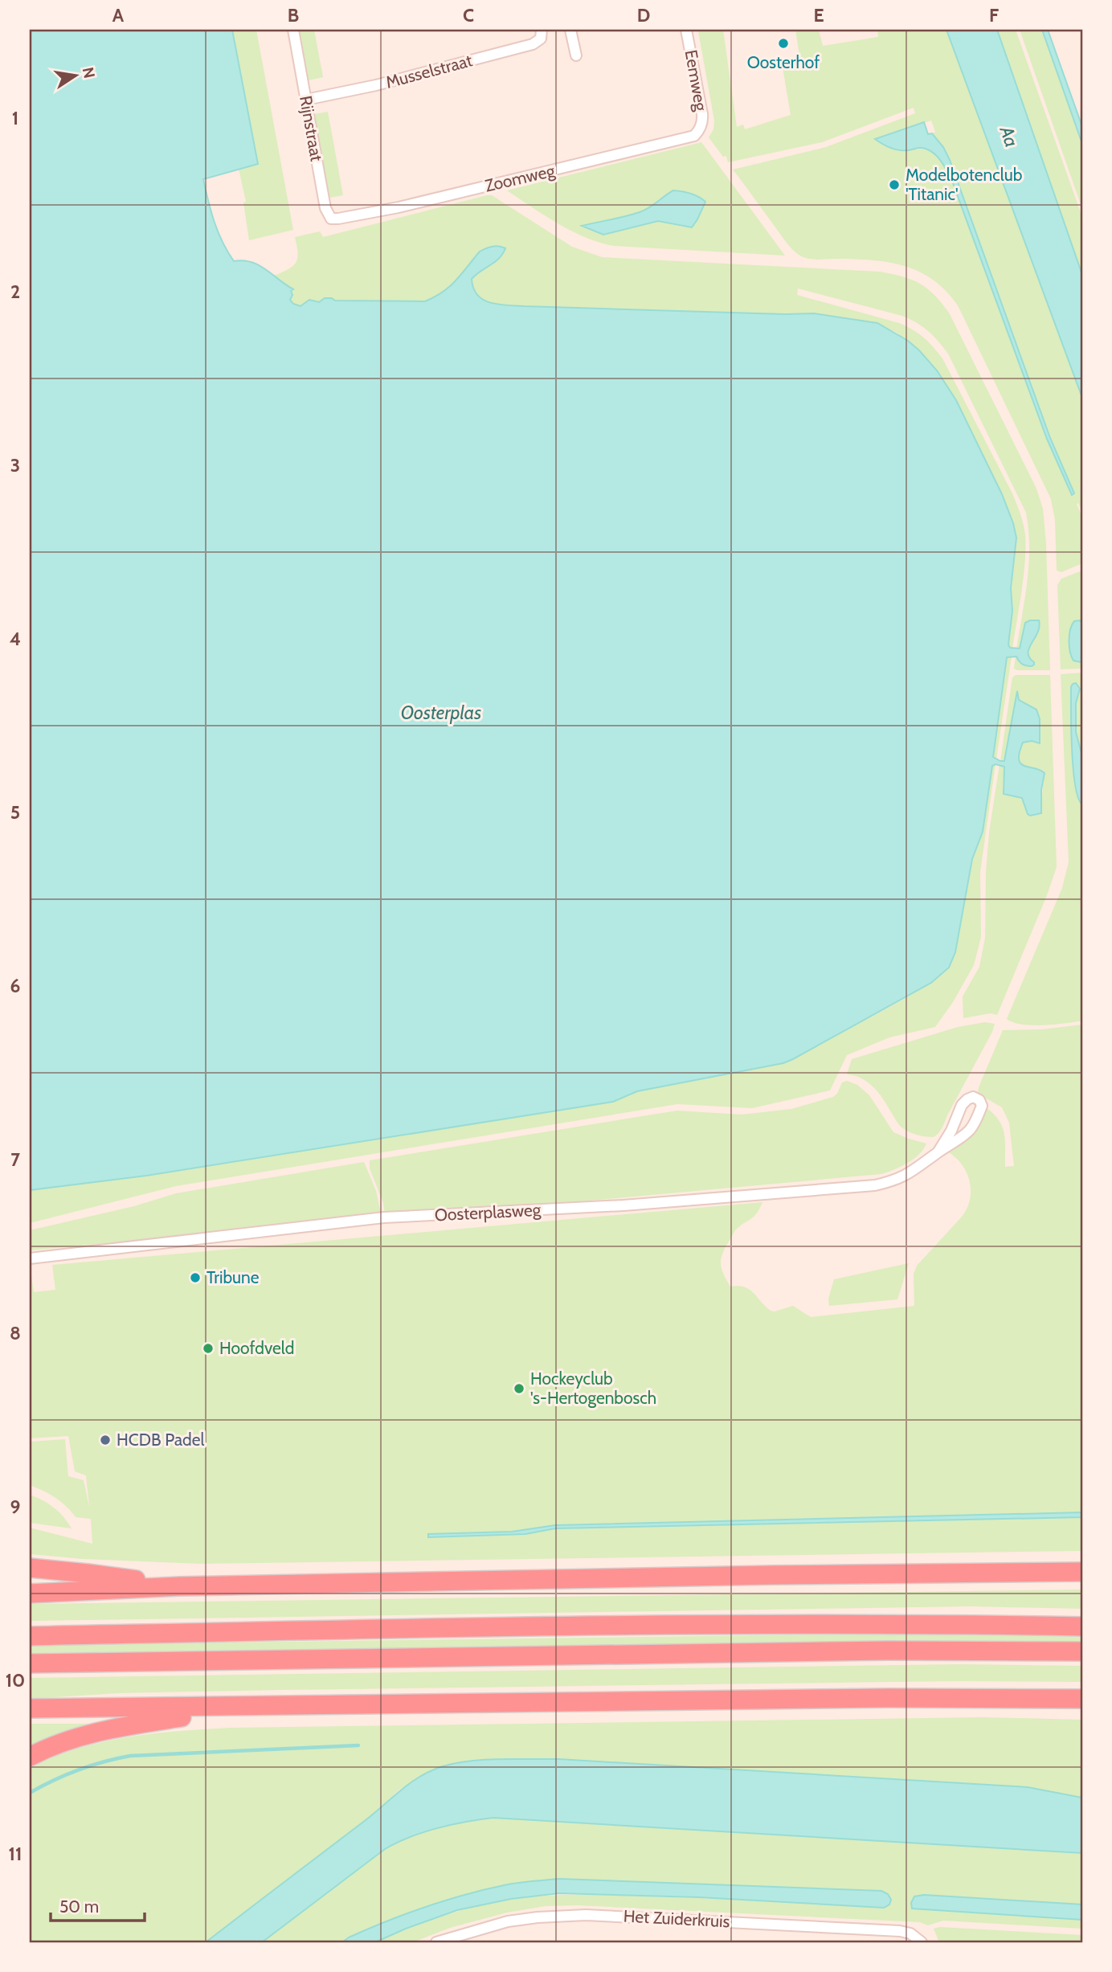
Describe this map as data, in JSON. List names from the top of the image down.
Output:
{
  "streets": {
    "street": [
      "Musselstraat",
      "Eemweg",
      "Rijnstraat",
      "Zoomweg",
      "Oosterplasweg",
      "Het Zuiderkruis"
    ]
  },
  "crossings": [
    ["Musselstraat", "Rijnstraat"],
    ["Eemweg", "Zoomweg"],
    ["Rijnstraat", "Zoomweg"]
  ],
  "water": ["Aa", "Oosterplas"],
  "places": [
    "Oosterhof",
    "Modelbotenclub 'Titanic'",
    "Tribune",
    "Hoofdveld",
    "Hockeyclub 's-Hertogenbosch",
    "HCDB Padel"
  ],
  "scale_bar": "50 m",
  "north": "right",
  "grid": {
    "columns": [
      "A",
      "B",
      "C",
      "D",
      "E",
      "F"
    ],
    "rows": [
      "1",
      "2",
      "3",
      "4",
      "5",
      "6",
      "7",
      "8",
      "9",
      "10",
      "11"
    ]
  }
}
